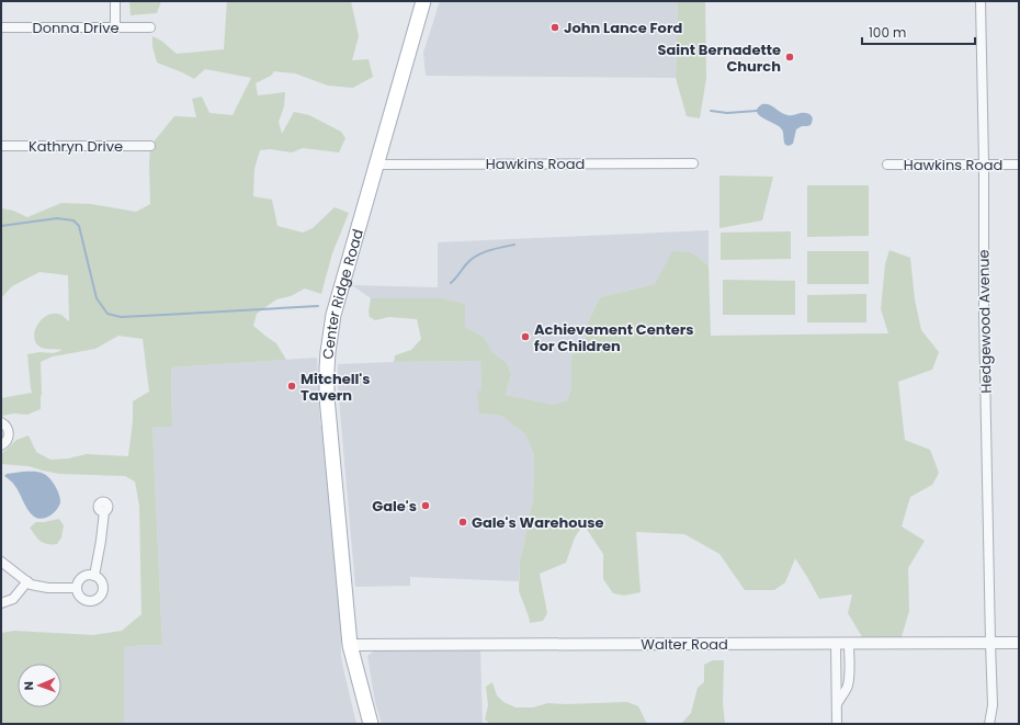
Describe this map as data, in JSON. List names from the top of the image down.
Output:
{
  "streets": {
    "main road": ["Center Ridge Road"],
    "street": [
      "Donna Drive",
      "Kathryn Drive",
      "Hawkins Road",
      "Hedgewood Avenue",
      "Walter Road"
    ]
  },
  "crossings": [
    ["Hawkins Road", "Center Ridge Road"],
    ["Hawkins Road", "Hedgewood Avenue"],
    ["Center Ridge Road", "Walter Road"],
    ["Hedgewood Avenue", "Walter Road"]
  ],
  "places": [
    "John Lance Ford",
    "Saint Bernadette Church",
    "Achievement Centers for Children",
    "Mitchell's Tavern",
    "Gale's",
    "Gale's Warehouse"
  ],
  "scale_bar": "100 m",
  "north": "left"
}
